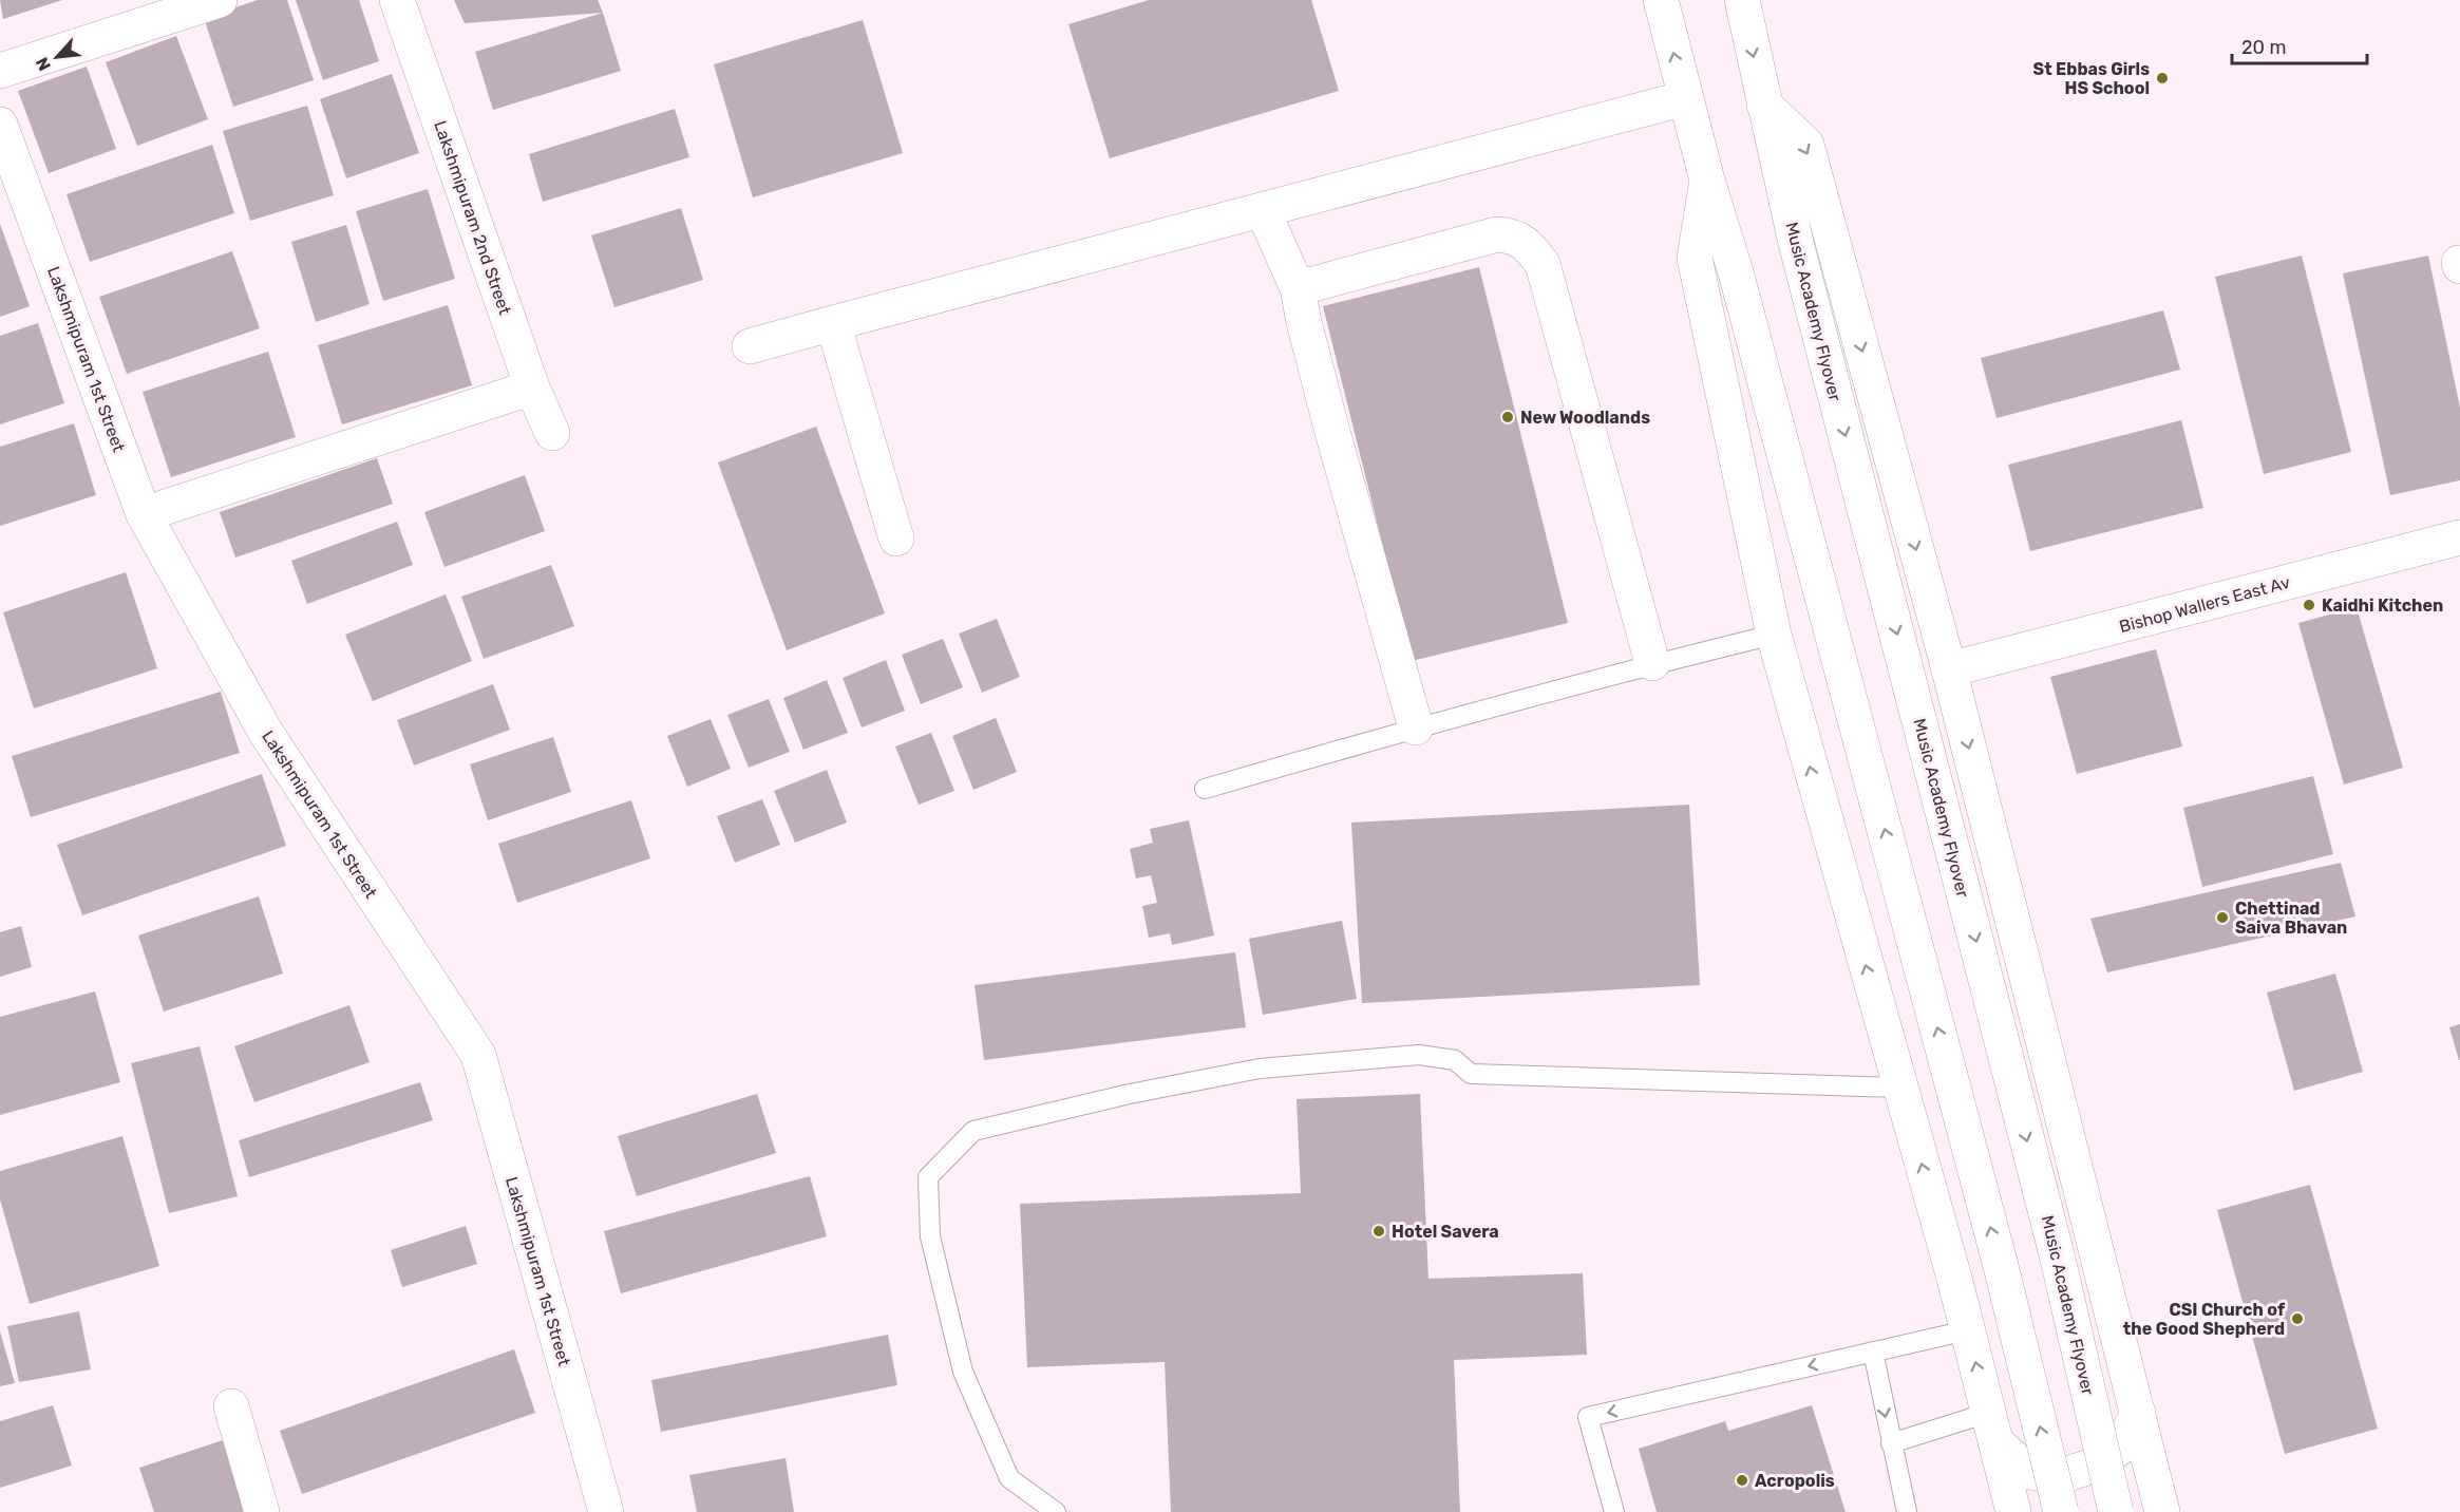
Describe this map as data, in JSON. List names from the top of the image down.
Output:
{
  "streets": {
    "main road": [
      "Lakshmipuram 2nd Street",
      "Music Academy Flyover",
      "Lakshmipuram 1st Street",
      "Bishop Wallers East Av"
    ]
  },
  "places": [
    "St Ebbas Girls HS School",
    "New Woodlands",
    "Kaidhi Kitchen",
    "Chettinad Saiva Bhavan",
    "Hotel Savera",
    "CSI Church of the Good Shepherd",
    "Acropolis"
  ],
  "scale_bar": "20 m",
  "north": "bottom left"
}
